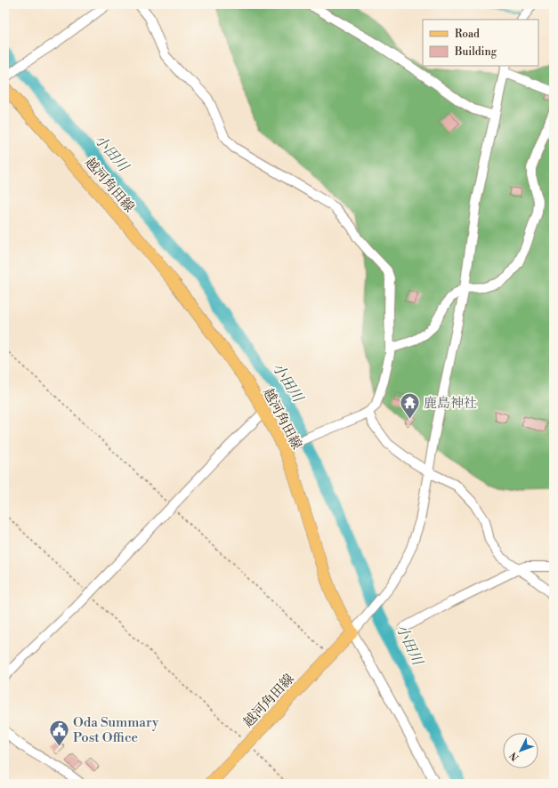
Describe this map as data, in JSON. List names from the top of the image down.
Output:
{
  "streets": {
    "main road": ["越河角田線"]
  },
  "water": ["小田川"],
  "places": {
    "temple": ["鹿島神社"],
    "public building": ["Oda Summary Post Office"]
  },
  "legend": ["Road", "Building"],
  "north": "bottom left"
}
